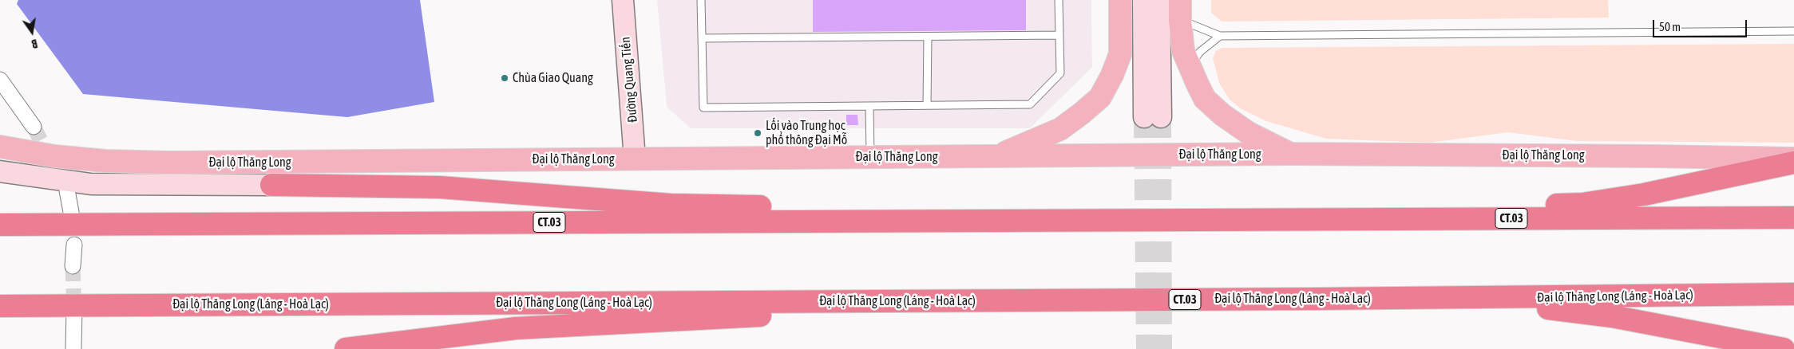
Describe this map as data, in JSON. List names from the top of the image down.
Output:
{
  "streets": {
    "highway": ["CT.03", "Đại lộ Thăng Long (Láng - Hoà Lạc)"],
    "main road": ["Đại lộ Thăng Long"],
    "street": ["Đường Quang Tiến"]
  },
  "crossings": [
    ["Đường Quang Tiến", "Đại lộ Thăng Long"]
  ],
  "places": ["Chùa Giao Quang", "Lối vào Trung học phổ thông Đại Mỗ"],
  "scale_bar": "50 m",
  "north": "bottom"
}
